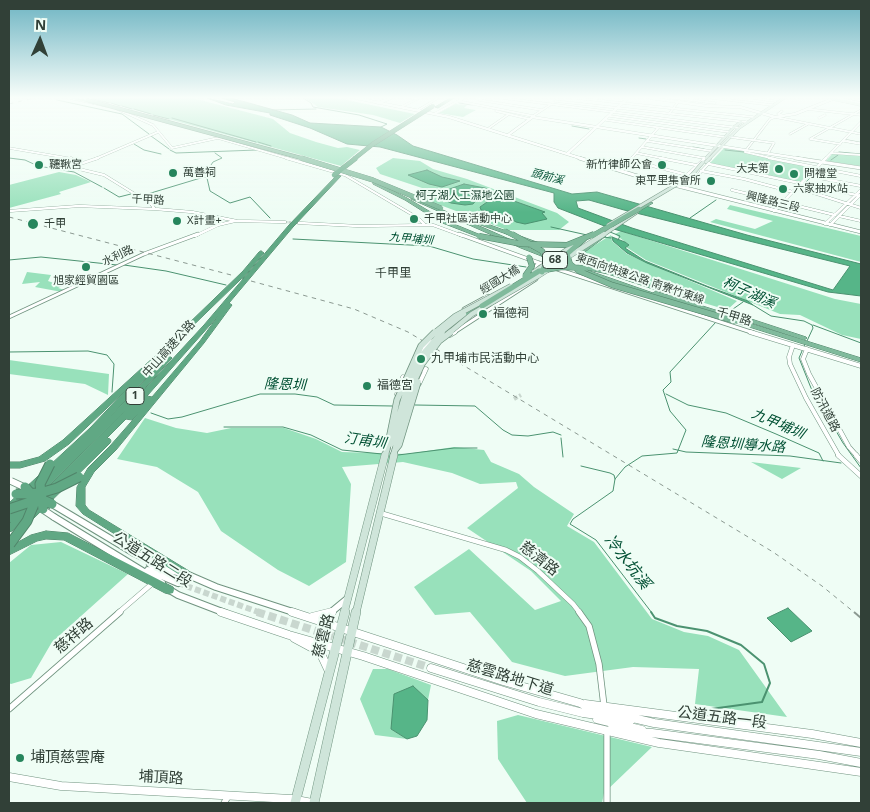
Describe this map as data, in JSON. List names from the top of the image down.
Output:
{
  "streets": {
    "highway": [
      "68",
      "東西向快速公路 南寮竹東線",
      "中山高速公路",
      "1"
    ],
    "main road": ["經國大橋", "慈雲路"],
    "street": [
      "千甲路",
      "興隆路三段",
      "水利路",
      "防汛道路",
      "慈濟路",
      "公道五路二段",
      "慈祥路",
      "慈雲路地下道",
      "公道五路一段",
      "埔頂路"
    ]
  },
  "crossings": [
    ["千甲路", "水利路"],
    ["千甲路", "防汛道路"],
    ["經國大橋", "慈雲路"],
    ["中山高速公路", "1"],
    ["慈濟路", "慈雲路"],
    ["慈濟路", "公道五路一段"],
    ["公道五路二段", "慈雲路"],
    ["公道五路二段", "公道五路一段"],
    ["慈雲路", "公道五路一段"],
    ["慈雲路", "埔頂路"],
    ["慈雲路地下道", "公道五路一段"]
  ],
  "districts": ["千甲里"],
  "water": [
    "頭前溪",
    "九甲埔圳",
    "柯子湖溪",
    "隆恩圳",
    "汀甫圳",
    "隆恩圳導水路",
    "冷水坑溪"
  ],
  "parks": ["柯子湖人工濕地公園"],
  "places": [
    "韆鞦宮",
    "新竹律師公會",
    "大夫第",
    "萬善祠",
    "問禮堂",
    "東平里集會所",
    "六家抽水站",
    "千甲社區活動中心",
    "X計畫+",
    "千甲",
    "旭家經貿園區",
    "福德祠",
    "九甲埔市民活動中心",
    "福德宮",
    "埔頂慈雲庵"
  ],
  "north": "top"
}
